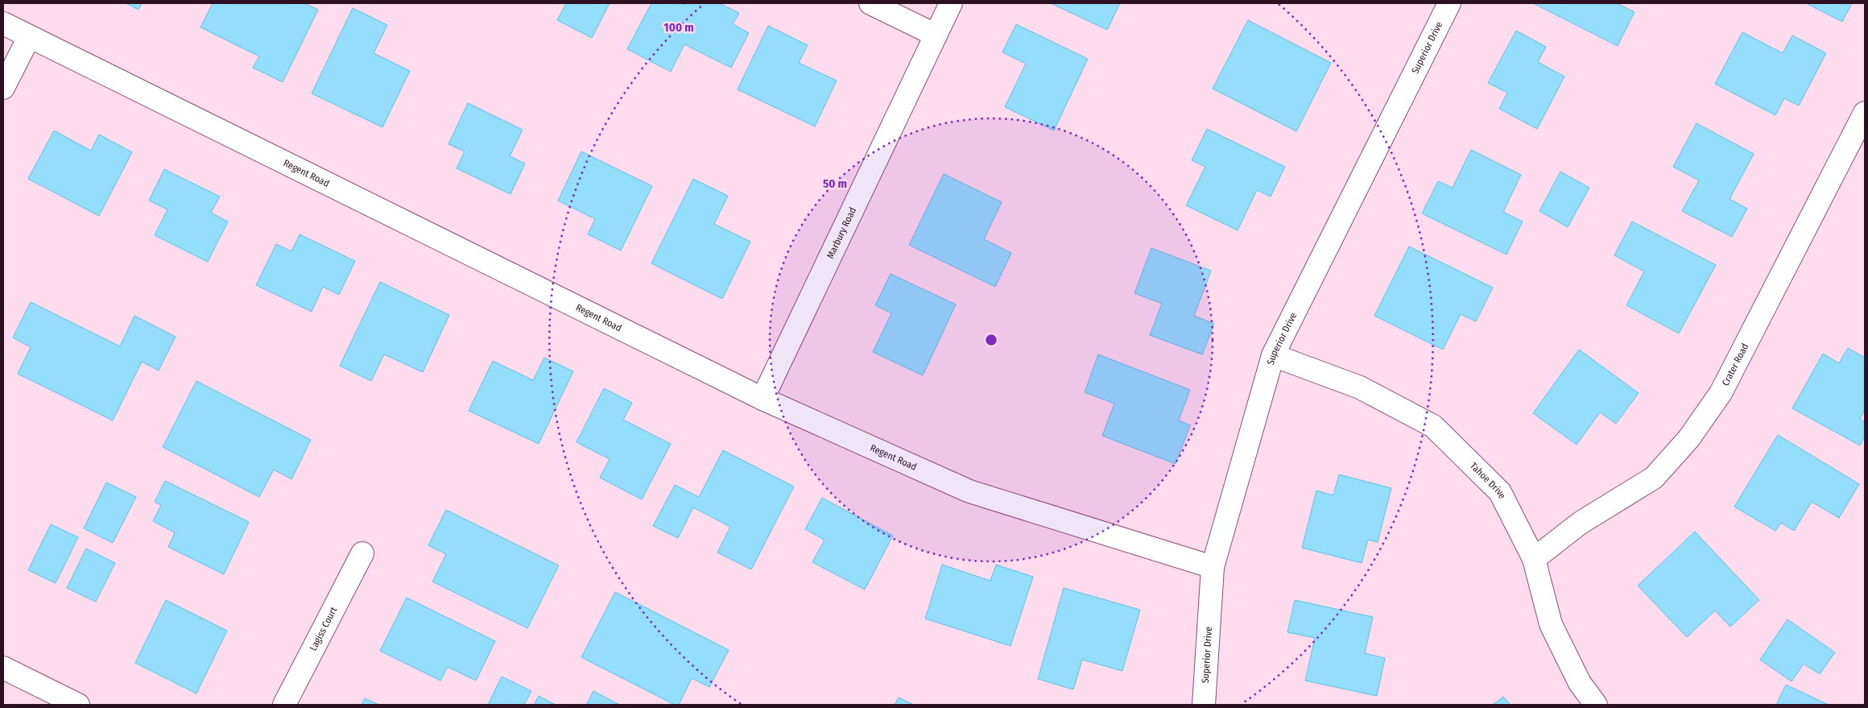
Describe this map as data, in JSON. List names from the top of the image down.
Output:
{
  "streets": {
    "street": [
      "Superior Drive",
      "Regent Road",
      "Marbury Road",
      "Crater Road",
      "Tahoe Drive",
      "Lagiss Court"
    ]
  },
  "crossings": [
    ["Superior Drive", "Regent Road"],
    ["Superior Drive", "Tahoe Drive"],
    ["Regent Road", "Marbury Road"],
    ["Crater Road", "Tahoe Drive"]
  ],
  "rings": ["100 m", "50 m"]
}
